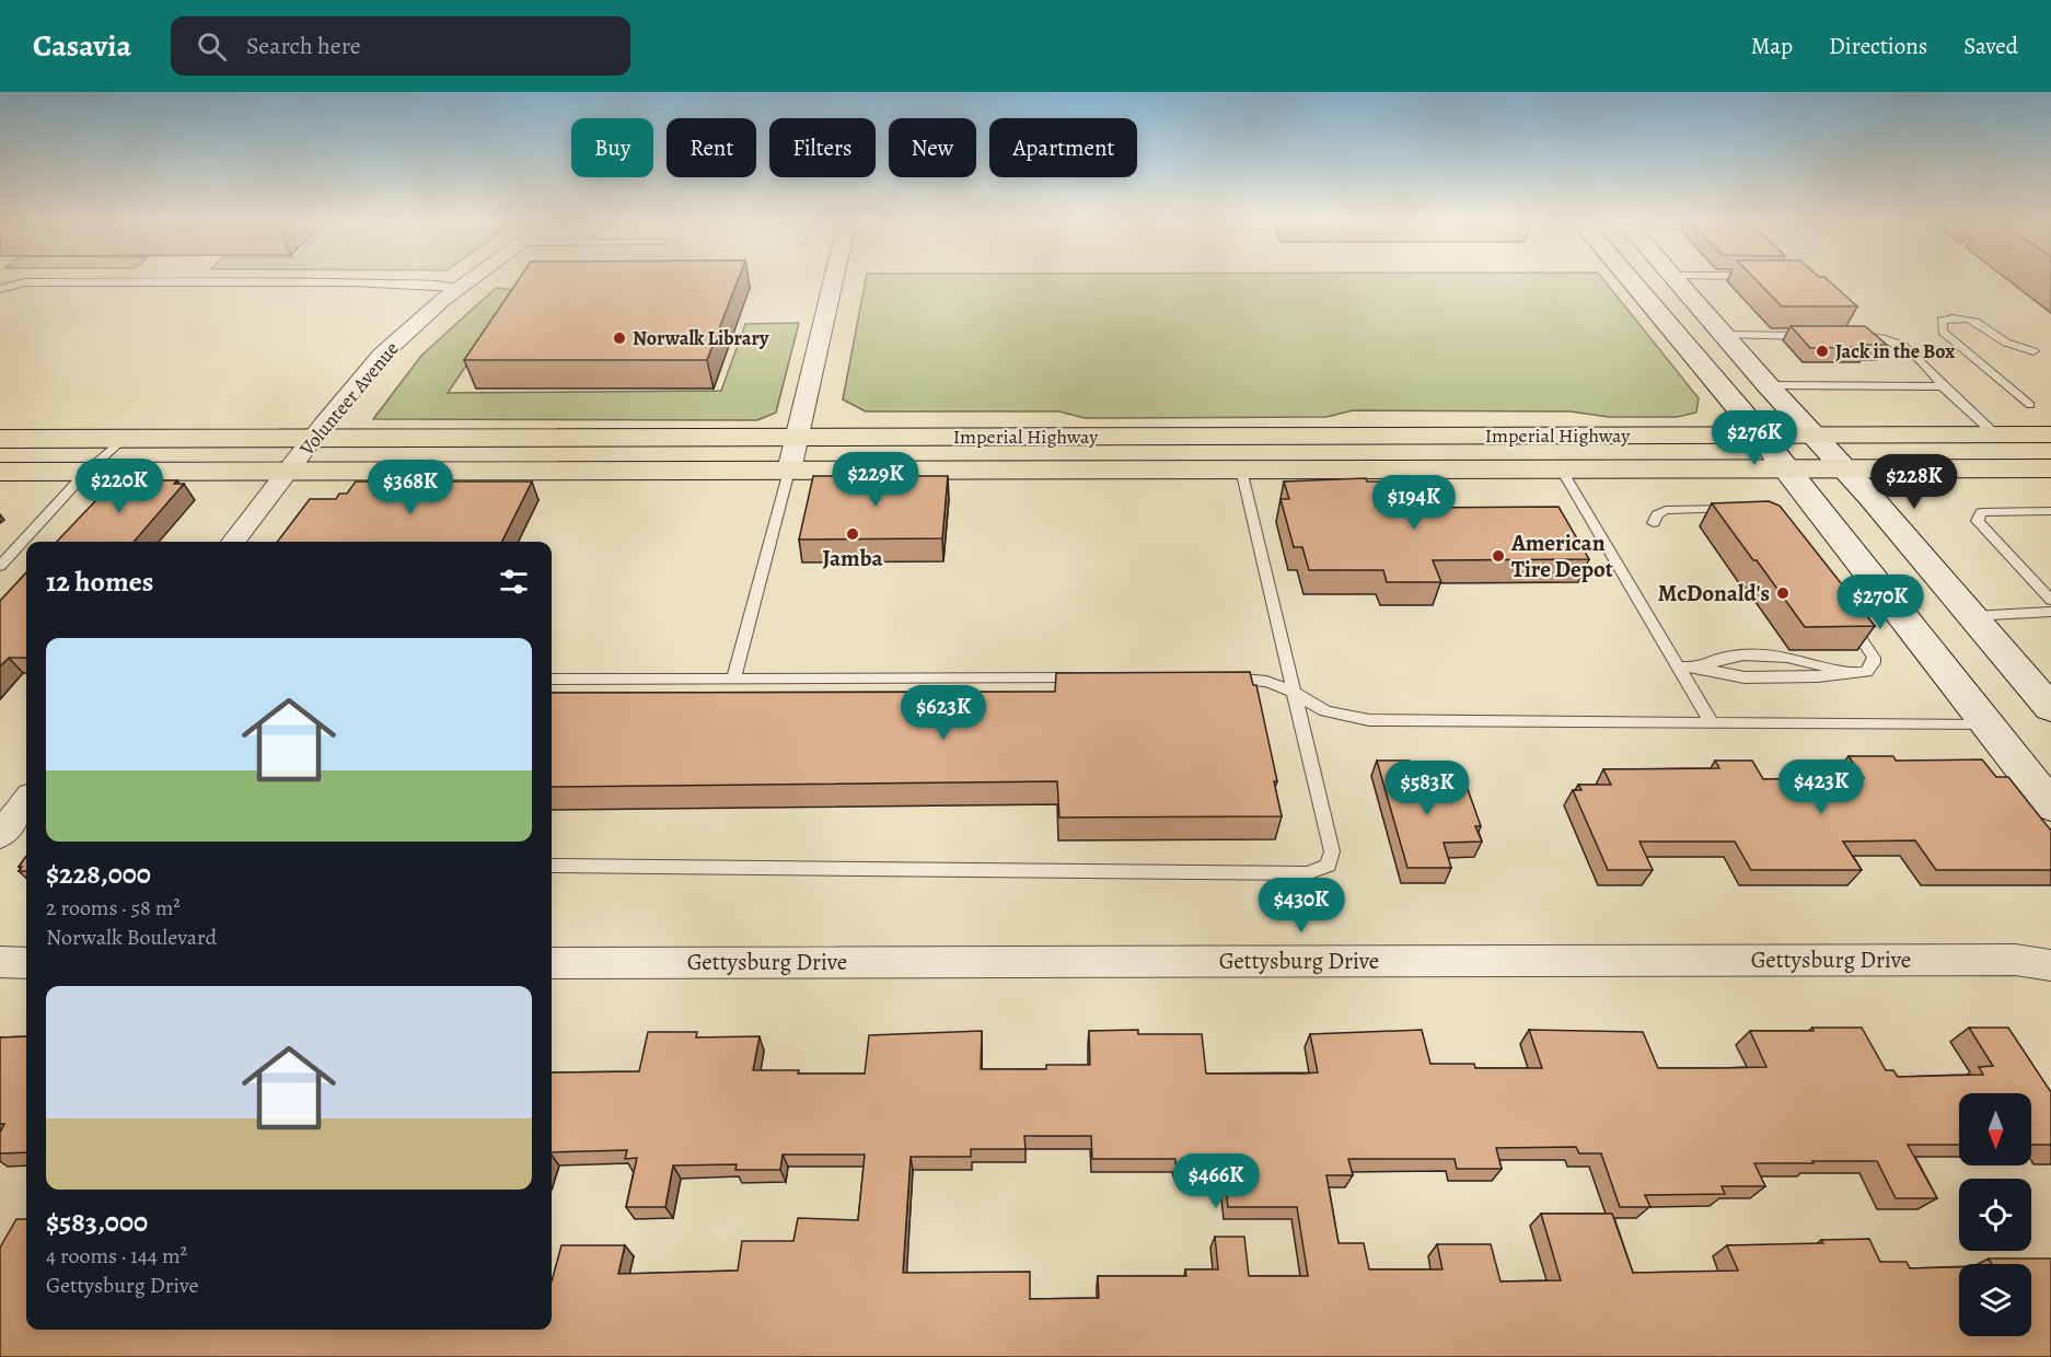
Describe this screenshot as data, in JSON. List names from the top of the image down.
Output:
{
  "streets": {
    "main road": ["Imperial Highway"],
    "street": ["Volunteer Avenue", "Gettysburg Drive"]
  },
  "crossings": [
    ["Volunteer Avenue", "Imperial Highway"]
  ],
  "places": [
    "Norwalk Library",
    "Jack in the Box",
    "Jamba",
    "American Tire Depot",
    "McDonald's"
  ],
  "north": "bottom",
  "page": {
    "header": "Casavia",
    "search": "Search here",
    "nav": ["Map", "Directions", "Saved"],
    "chip": [
      "Buy",
      "Rent",
      "Filters",
      "New",
      "Apartment"
    ],
    "price": [
      "$276K",
      "$229K",
      "$228K",
      "$220K",
      "$368K",
      "$194K",
      "$270K",
      "$623K",
      "$423K",
      "$583K",
      "$430K",
      "$466K"
    ],
    "heading": "12 homes",
    "list": [
      {
        "name": "$228,000",
        "note": "2 rooms · 58 m² · Norwalk Boulevard"
      },
      {
        "name": "$583,000",
        "note": "4 rooms · 144 m² · Gettysburg Drive"
      }
    ]
  }
}
